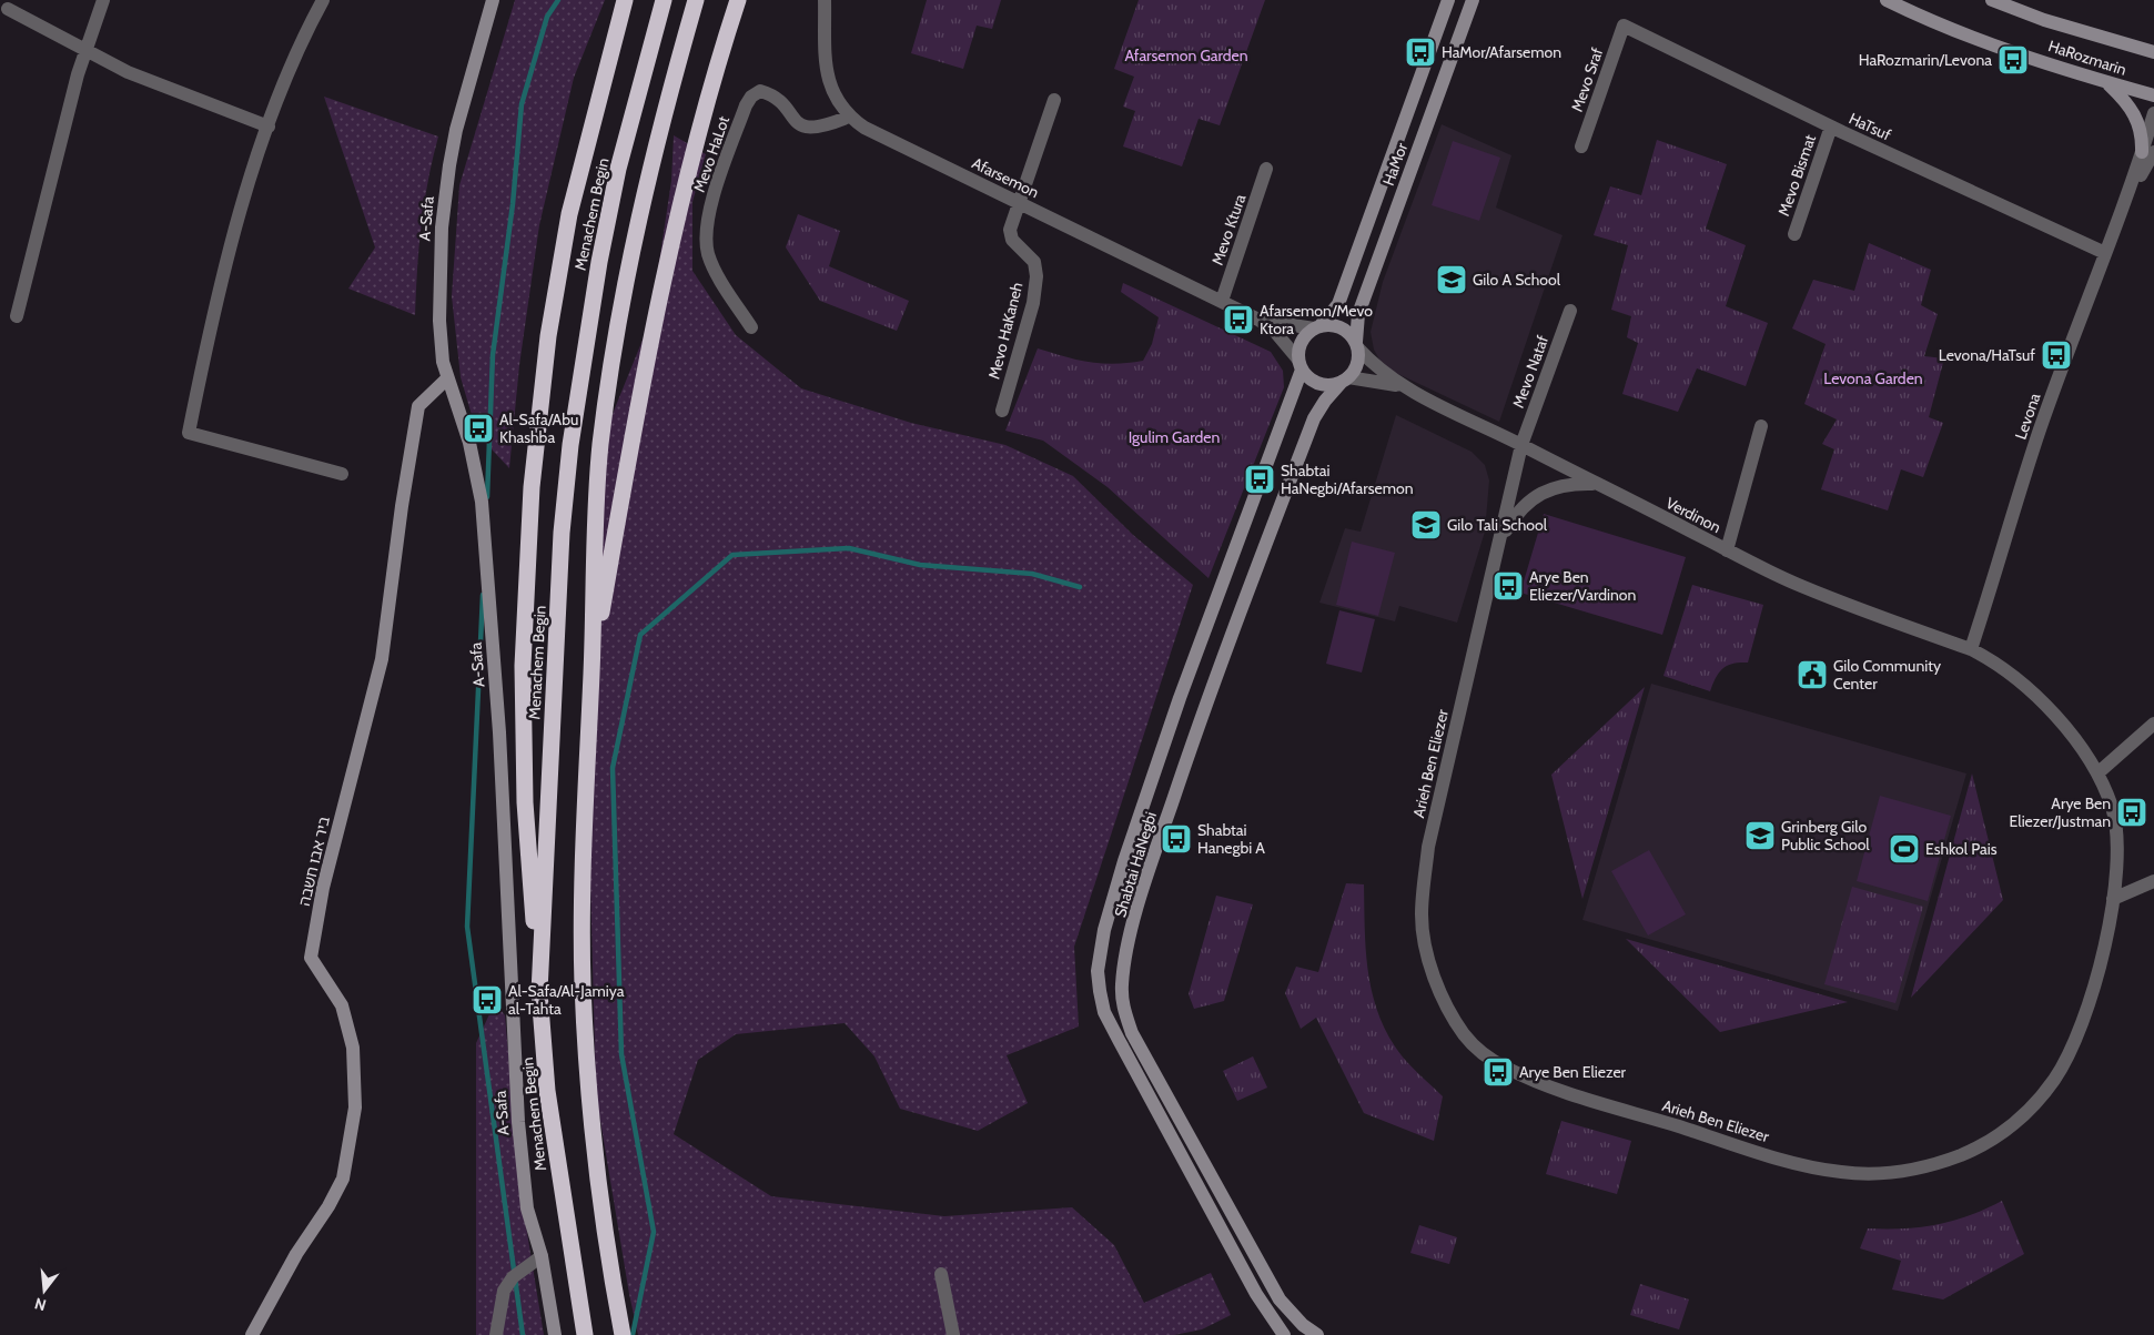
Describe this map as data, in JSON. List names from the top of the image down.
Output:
{
  "streets": {
    "highway": ["Menachem Begin"],
    "street": [
      "HaRozmarin",
      "Mevo Sraf",
      "HaTsuf",
      "Mevo HaLot",
      "HaMor",
      "Mevo Bismat",
      "Afarsemon",
      "A-Safa",
      "Mevo Ktura",
      "Mevo HaKaneh",
      "Mevo Nataf",
      "Levona",
      "Verdinon",
      "Arieh Ben Eliezer",
      "ביר אבו חשבה",
      "Shabtai HaNegbi"
    ]
  },
  "crossings": [
    ["Mevo Sraf", "HaTsuf"],
    ["HaTsuf", "Mevo Bismat"],
    ["HaTsuf", "Levona"],
    ["Mevo HaLot", "Afarsemon"],
    ["HaMor", "Afarsemon"],
    ["HaMor", "Verdinon"],
    ["HaMor", "Shabtai HaNegbi"],
    ["Afarsemon", "Mevo Ktura"],
    ["Afarsemon", "Mevo HaKaneh"],
    ["Afarsemon", "Verdinon"],
    ["Afarsemon", "Shabtai HaNegbi"],
    ["A-Safa", "ביר אבו חשבה"],
    ["Mevo Nataf", "Verdinon"],
    ["Mevo Nataf", "Arieh Ben Eliezer"],
    ["Levona", "Verdinon"],
    ["Levona", "Arieh Ben Eliezer"],
    ["Verdinon", "Arieh Ben Eliezer"],
    ["Verdinon", "Shabtai HaNegbi"]
  ],
  "parks": ["Afarsemon Garden", "Levona Garden", "Igulim Garden"],
  "places": {
    "bus stop": [
      "HaMor/Afarsemon",
      "HaRozmarin/Levona",
      "Afarsemon/Mevo Ktora",
      "Levona/HaTsuf",
      "Al-Safa/Abu Khashba",
      "Shabtai HaNegbi/Afarsemon",
      "Arye Ben Eliezer/Vardinon",
      "Arye Ben Eliezer/Justman",
      "Shabtai Hanegbi A",
      "Al-Safa/Al-Jamiya al-Tahta",
      "Arye Ben Eliezer"
    ],
    "school or university": ["Gilo A School", "Gilo Tali School", "Grinberg Gilo Public School"],
    "public building": ["Gilo Community Center"],
    "sports": ["Eshkol Pais"]
  },
  "north": "bottom"
}
